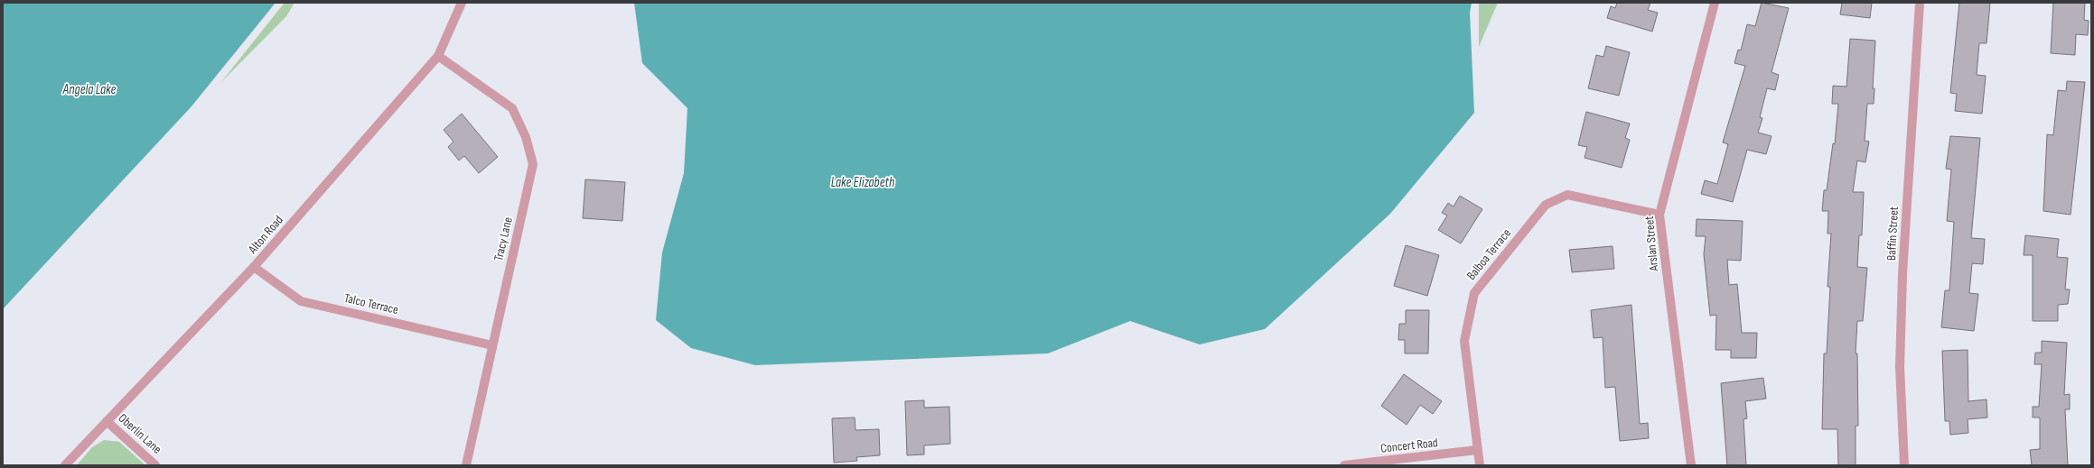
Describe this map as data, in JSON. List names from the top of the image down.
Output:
{
  "streets": {
    "street": [
      "Baffin Street",
      "Alton Road",
      "Tracy Lane",
      "Arslan Street",
      "Balboa Terrace",
      "Talco Terrace",
      "Oberlin Lane",
      "Concert Road"
    ]
  },
  "crossings": [
    ["Alton Road", "Tracy Lane"],
    ["Alton Road", "Talco Terrace"],
    ["Alton Road", "Oberlin Lane"],
    ["Tracy Lane", "Talco Terrace"],
    ["Arslan Street", "Balboa Terrace"],
    ["Balboa Terrace", "Concert Road"]
  ],
  "water": ["Angela Lake", "Lake Elizabeth"]
}
